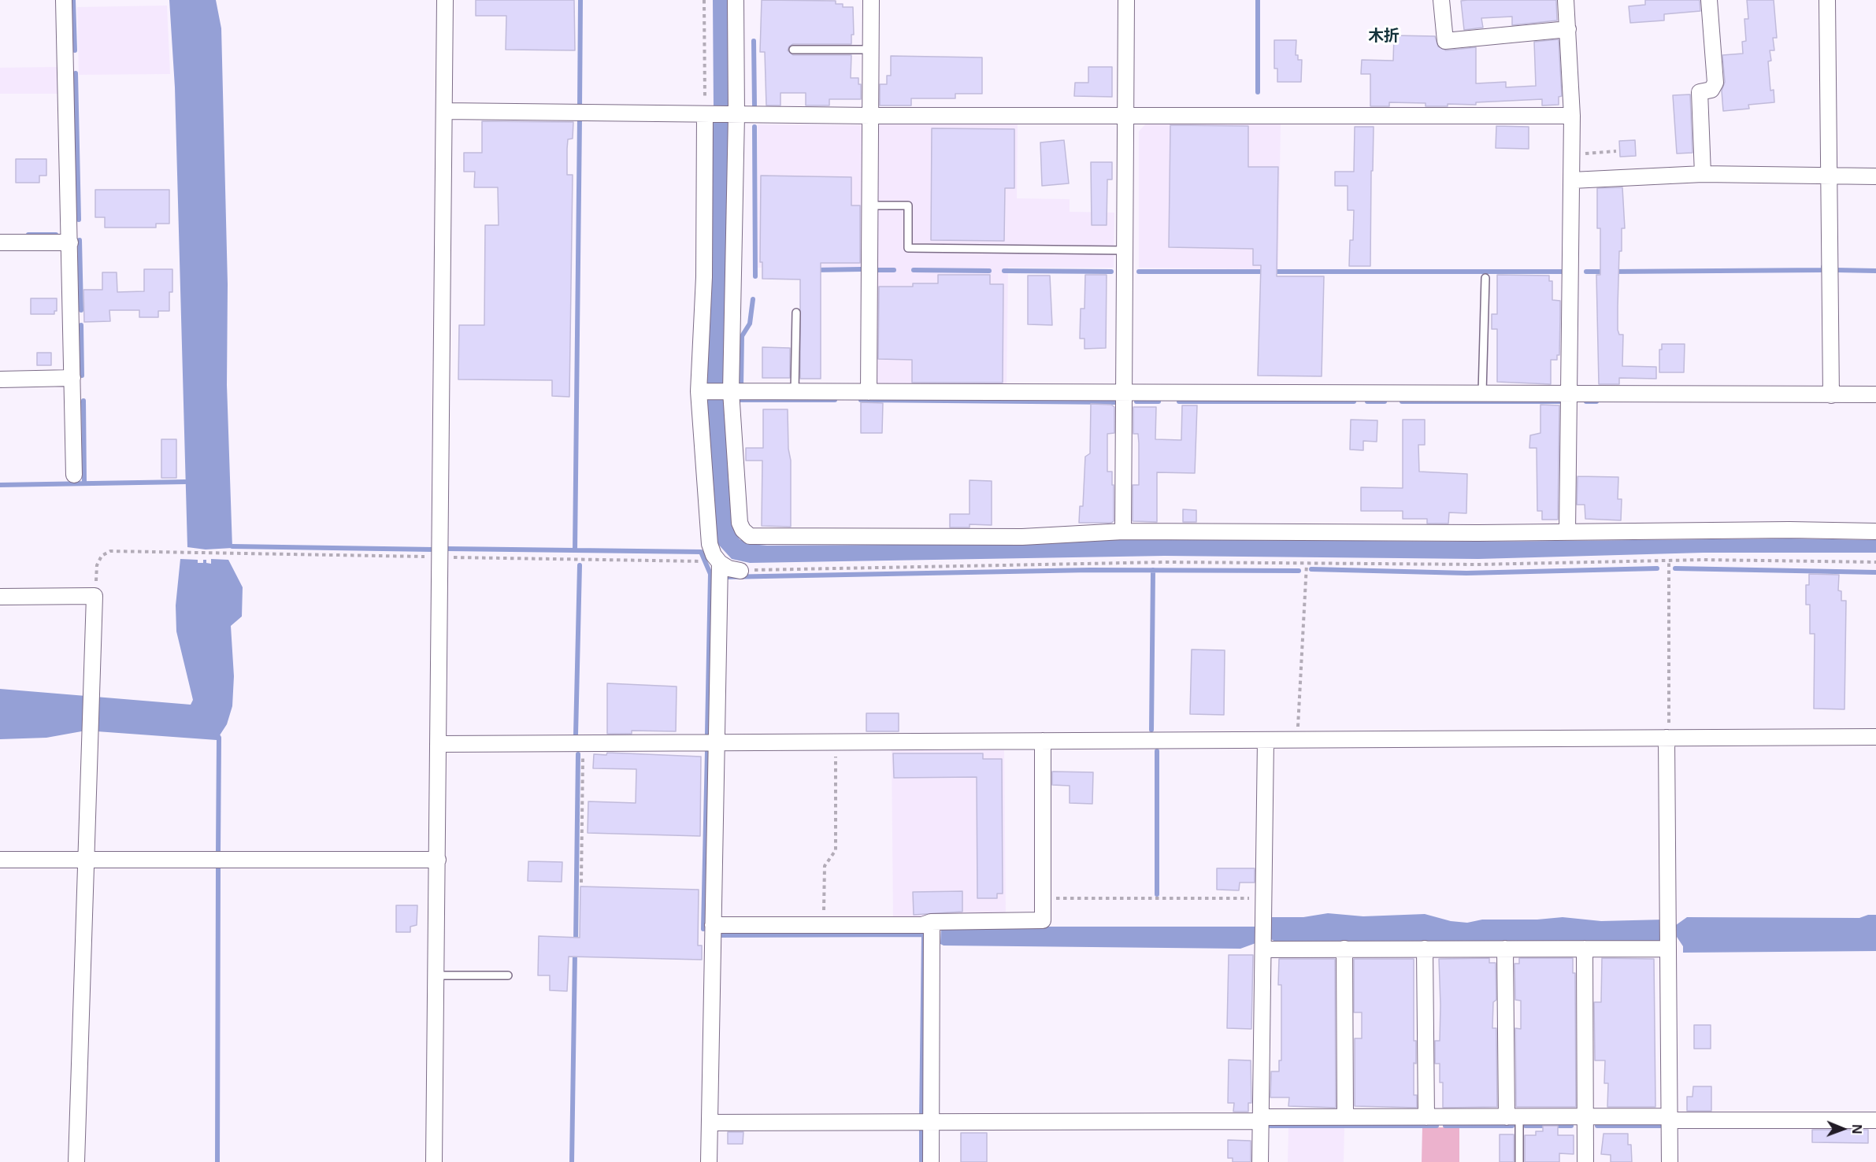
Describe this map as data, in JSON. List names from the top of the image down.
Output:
{
  "districts": ["木折"],
  "north": "right"
}
